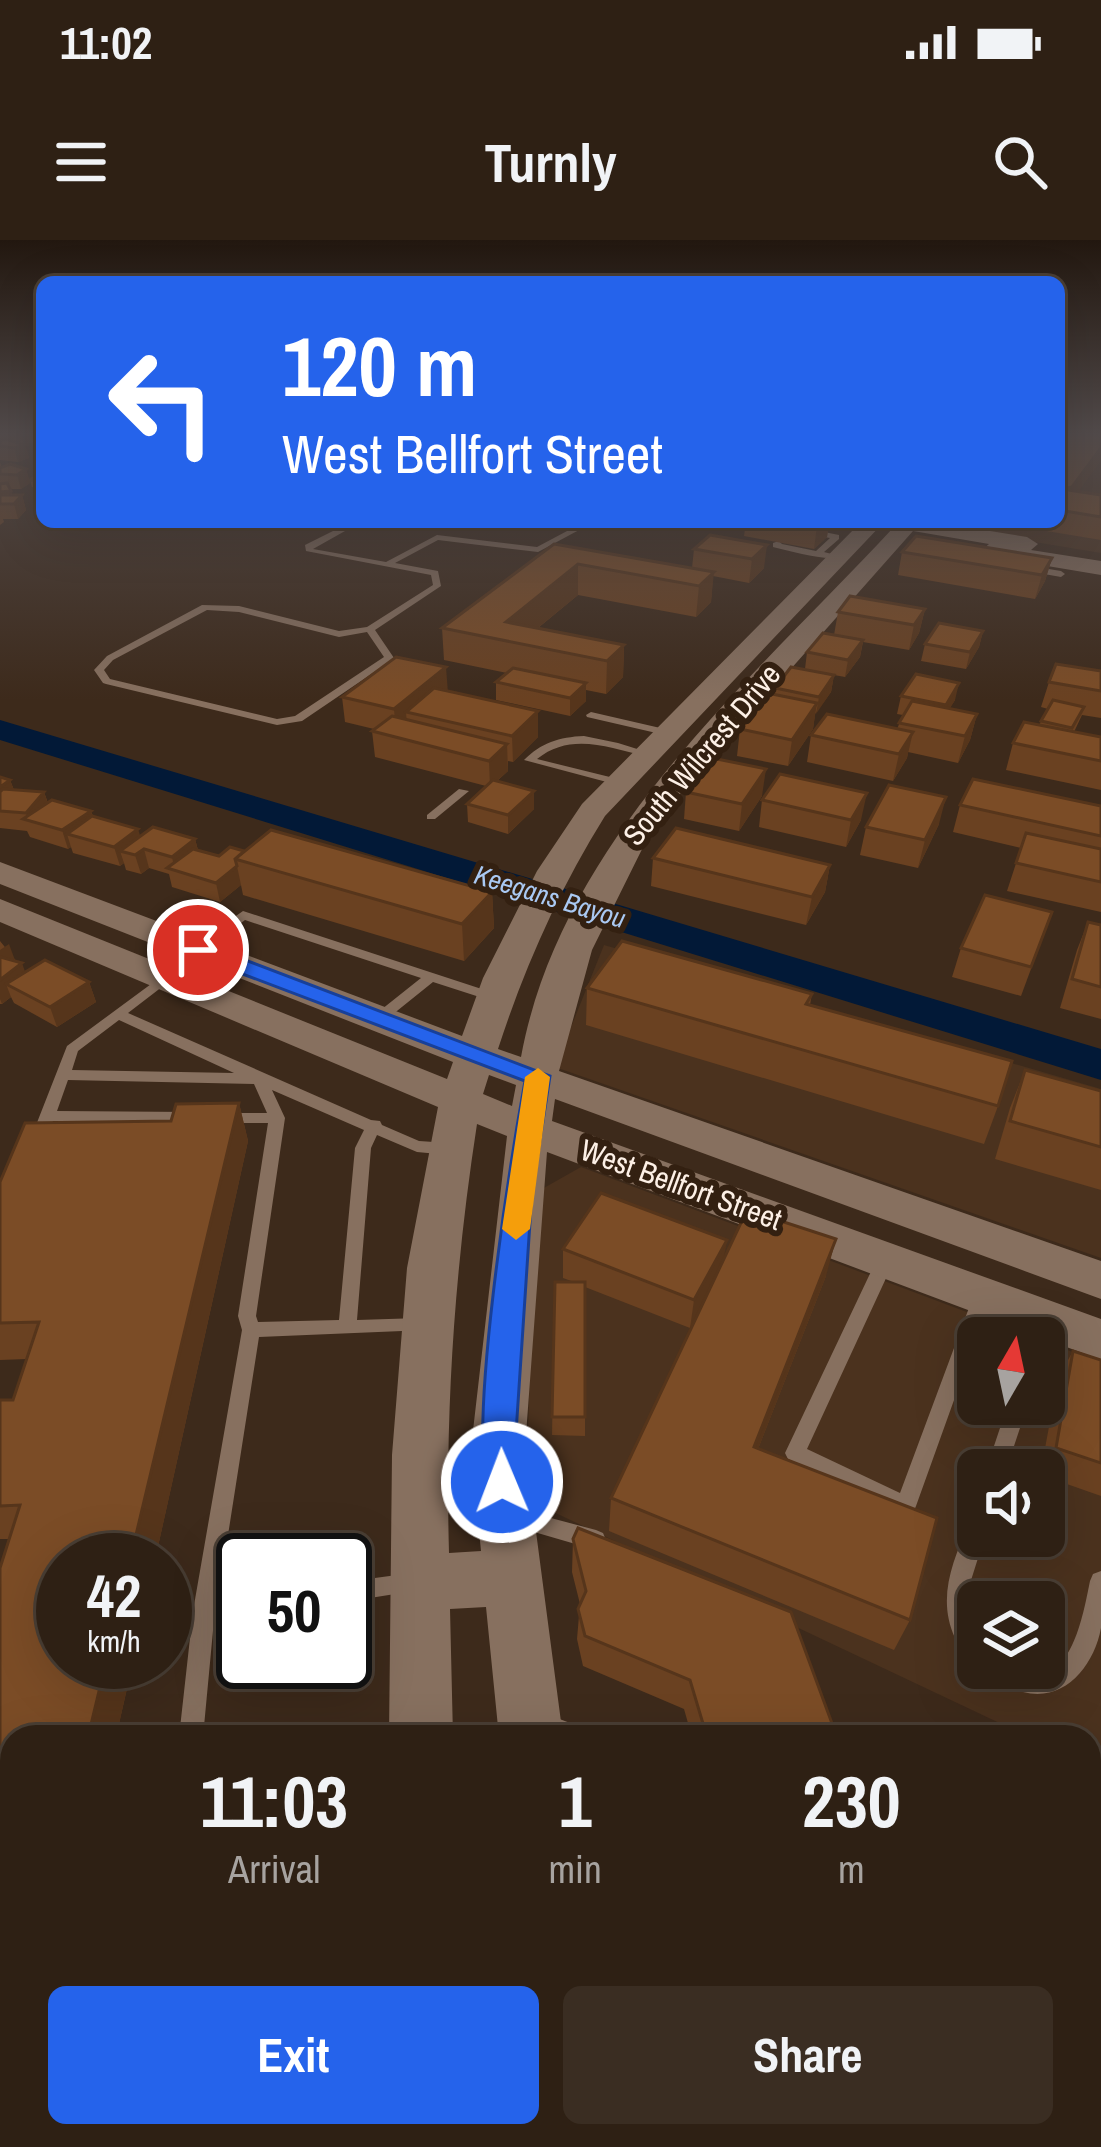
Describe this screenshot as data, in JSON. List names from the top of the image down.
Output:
{
  "streets": {
    "main road": ["South Wilcrest Drive", "West Bellfort Street"]
  },
  "crossings": [
    ["South Wilcrest Drive", "West Bellfort Street"]
  ],
  "water": ["Keegans Bayou"],
  "north": "top",
  "page": {
    "status": "11:02",
    "header": "Turnly",
    "turn": ["120 m", "West Bellfort Street"],
    "speed": "42 km/h",
    "limit": "50",
    "eta": [
      "11:03",
      "Arrival",
      "1",
      "min",
      "230",
      "m"
    ],
    "buttons": ["Exit", "Share"]
  }
}
